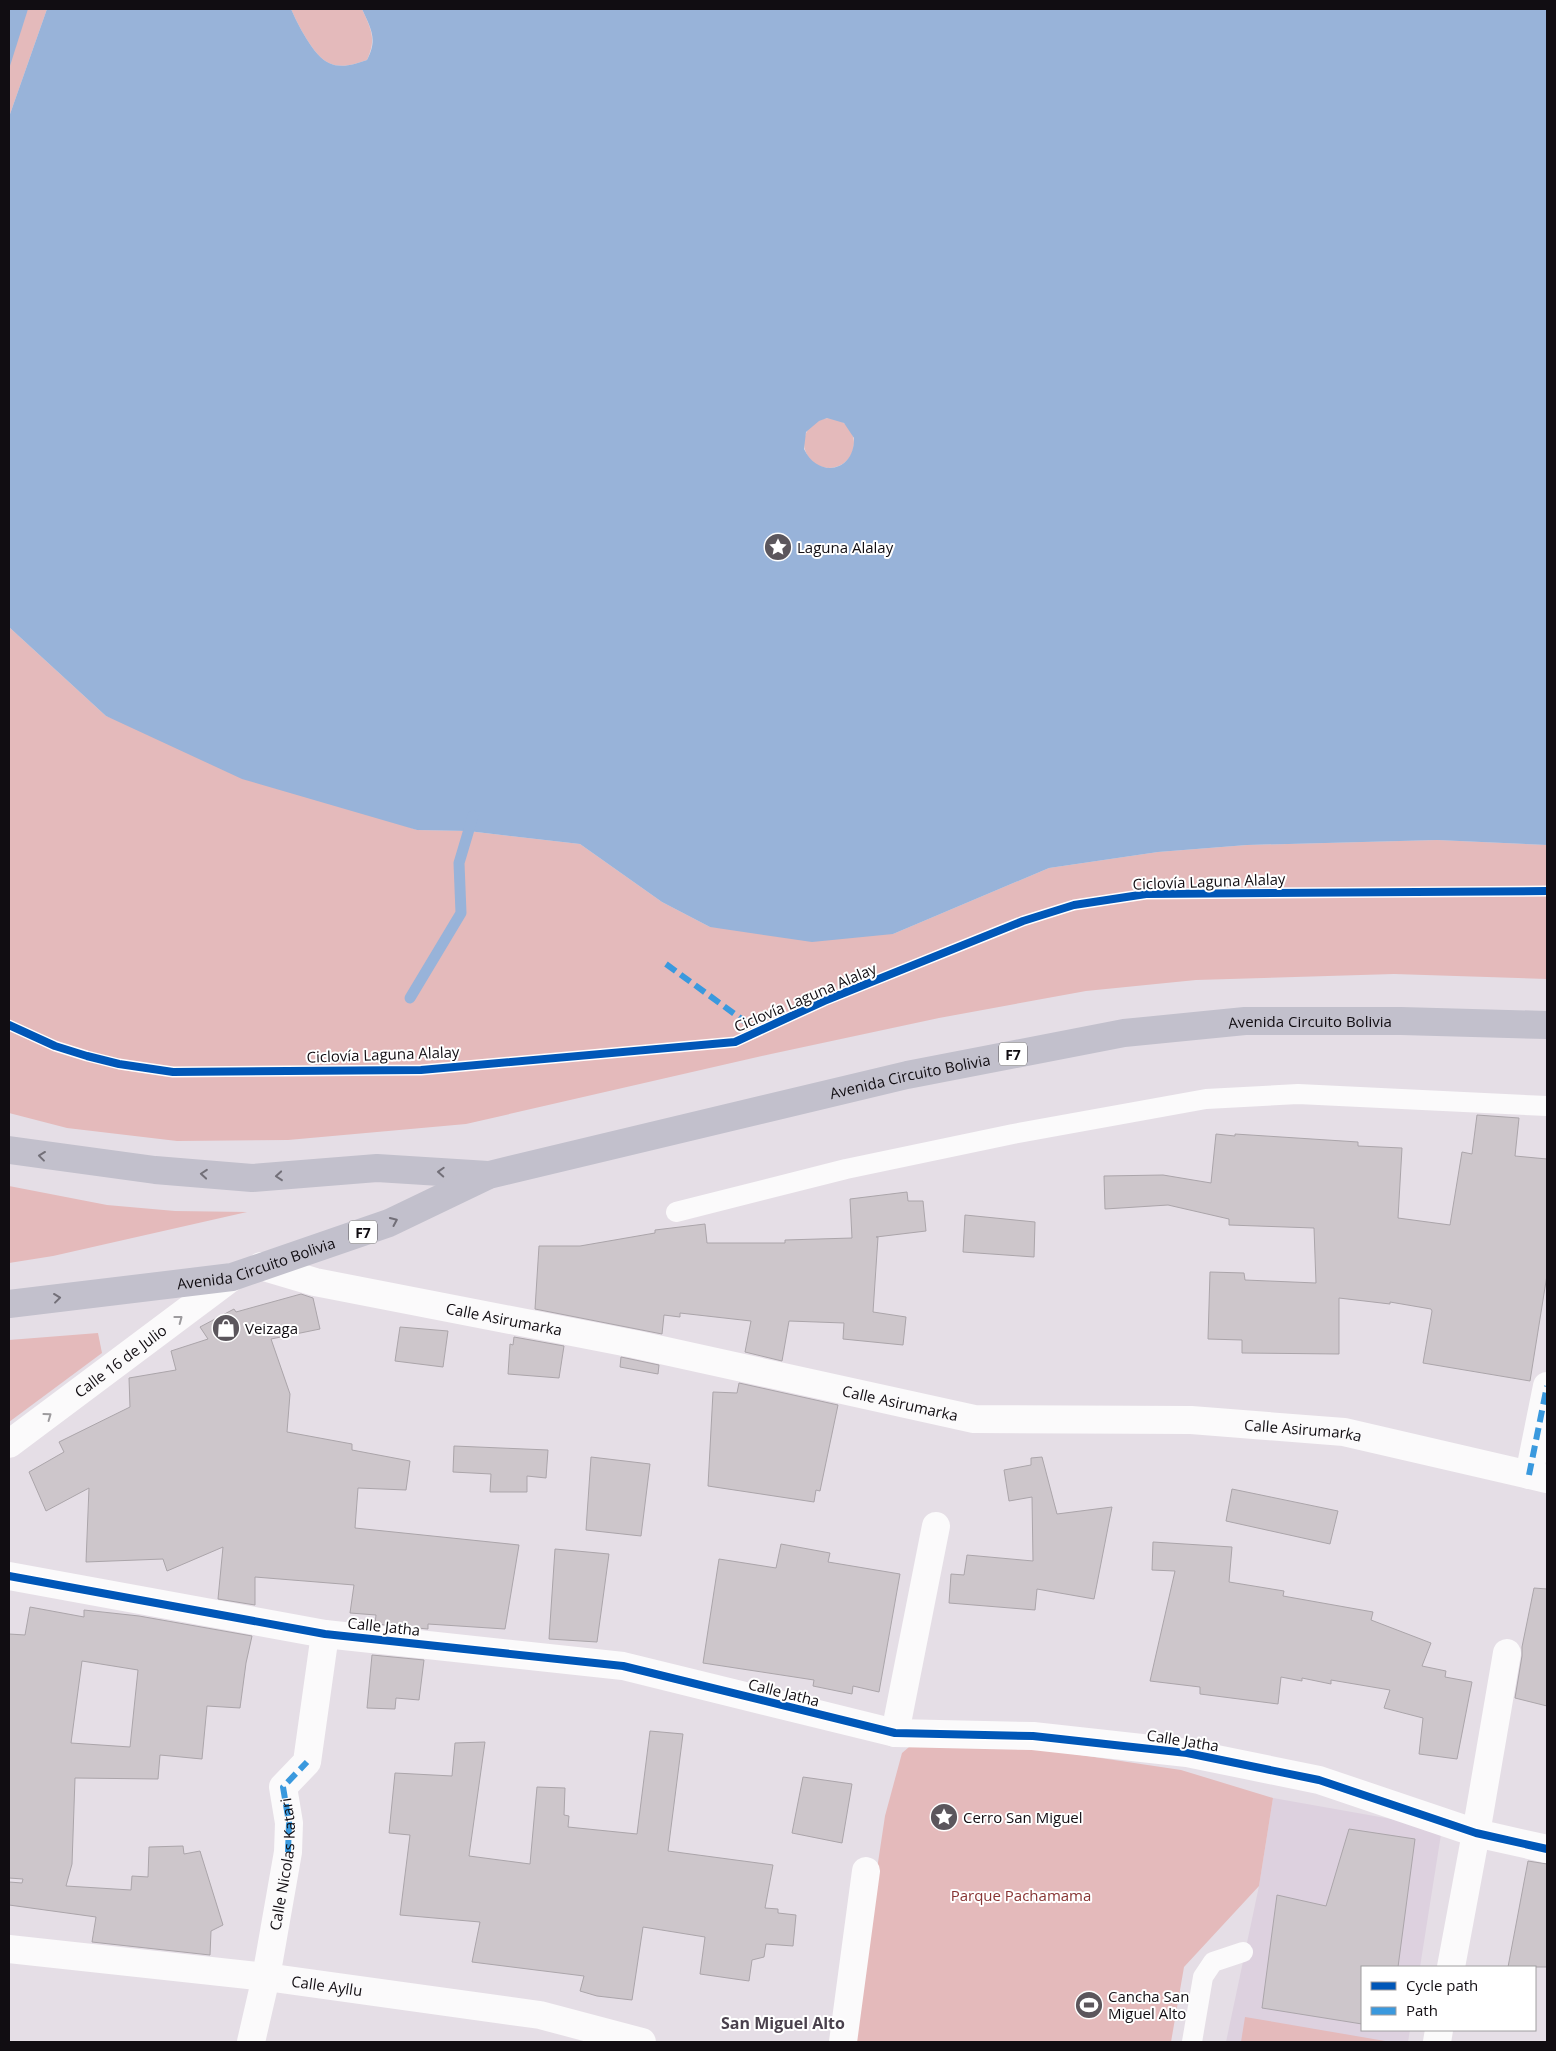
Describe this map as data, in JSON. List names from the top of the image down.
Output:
{
  "streets": {
    "highway": ["Avenida Circuito Bolivia", "F7"],
    "street": [
      "Calle Asirumarka",
      "Calle 16 de Julio",
      "Calle Jatha",
      "Calle Nicolas Katari",
      "Calle Ayllu"
    ],
    "cycle path": ["Ciclovía Laguna Alalay"]
  },
  "crossings": [
    ["Avenida Circuito Bolivia", "Calle Asirumarka"],
    ["Avenida Circuito Bolivia", "Calle 16 de Julio"],
    ["Calle Jatha", "Calle Nicolas Katari"],
    ["Calle Nicolas Katari", "Calle Ayllu"]
  ],
  "one_way": ["Calle 16 de Julio"],
  "districts": ["San Miguel Alto"],
  "parks": ["Parque Pachamama"],
  "places": {
    "place": ["Laguna Alalay", "Cerro San Miguel"],
    "shop": ["Veizaga"],
    "sports": ["Cancha San Miguel Alto"]
  },
  "legend": ["Cycle path", "Path"]
}
